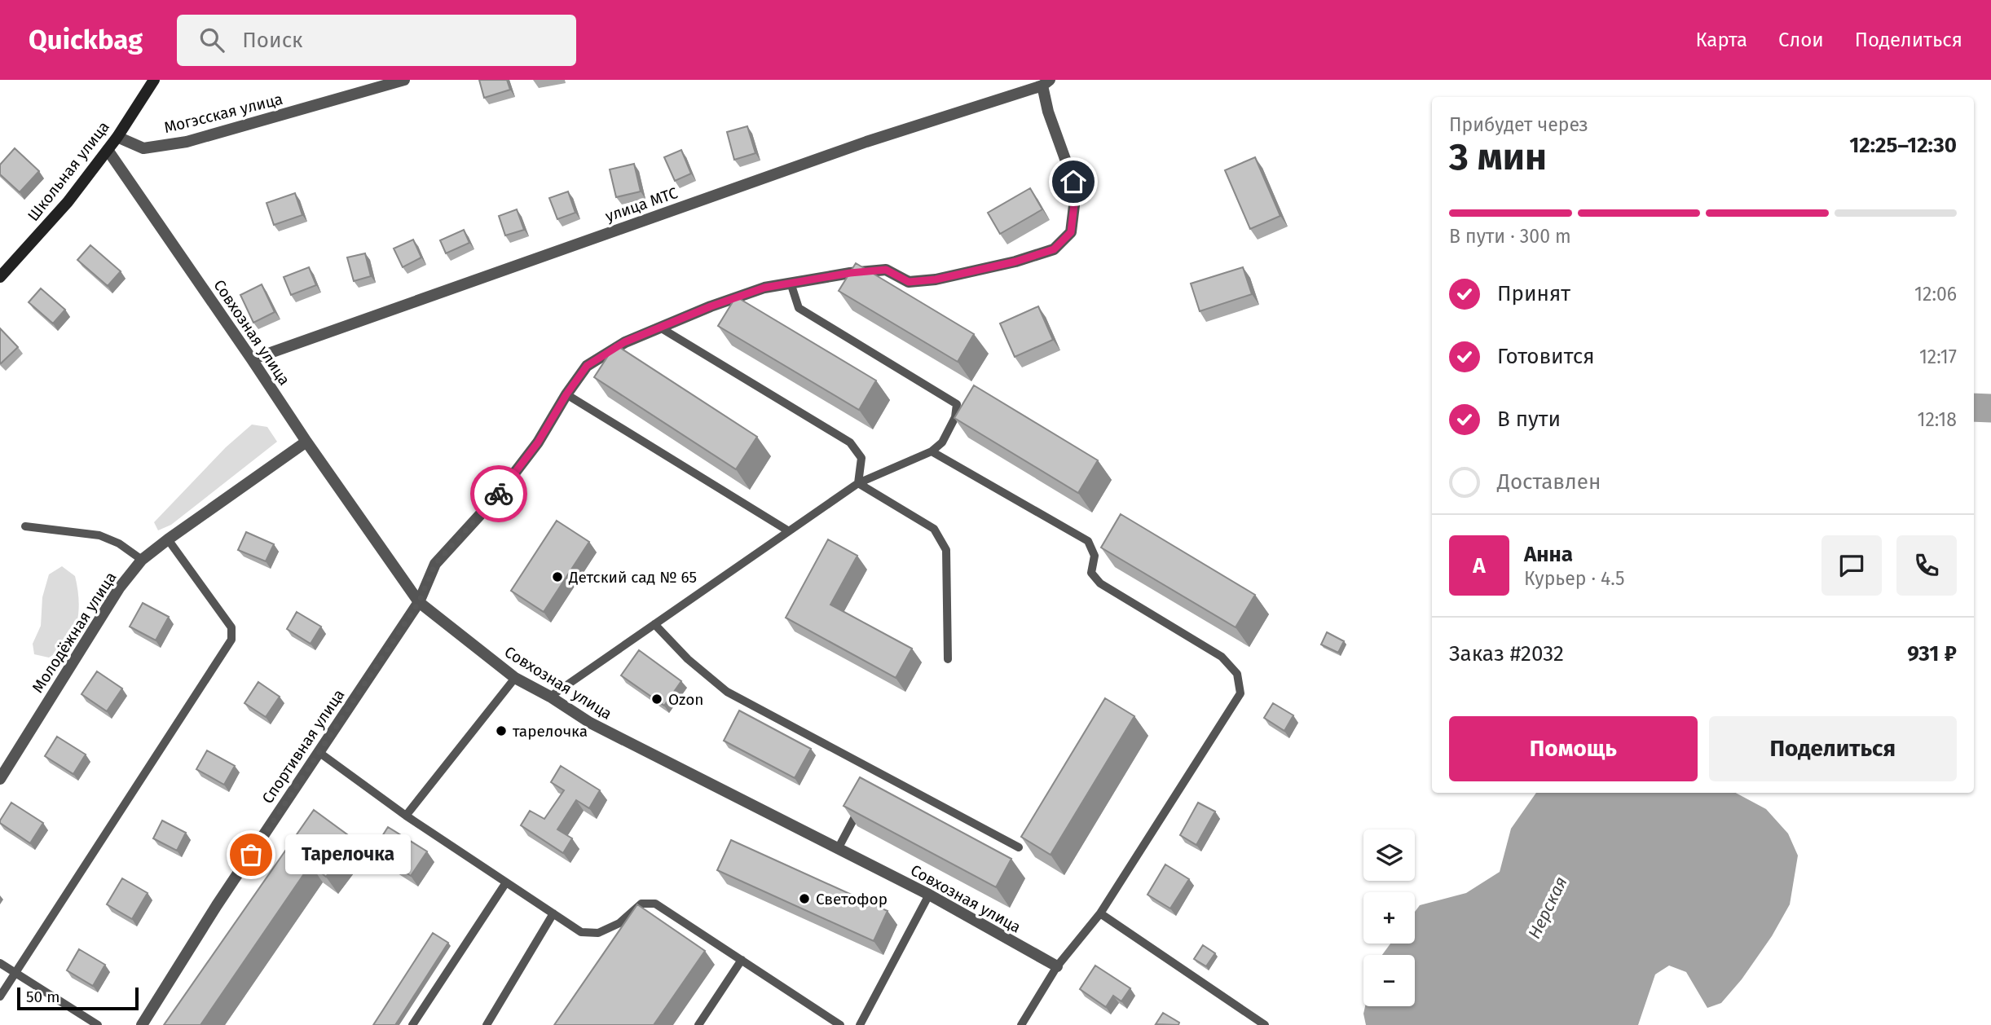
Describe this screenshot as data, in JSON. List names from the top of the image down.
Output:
{
  "streets": {
    "street": [
      "Могэсская улица",
      "Школьная улица",
      "улица МТС",
      "Совхозная улица",
      "Молодёжная улица",
      "Спортивная улица"
    ]
  },
  "crossings": [
    ["Могэсская улица", "Школьная улица"],
    ["Школьная улица", "Совхозная улица"],
    ["улица МТС", "Совхозная улица"],
    ["улица МТС", "Спортивная улица"],
    ["Совхозная улица", "Молодёжная улица"],
    ["Совхозная улица", "Спортивная улица"]
  ],
  "water": ["Нерская"],
  "places": [
    "Детский сад № 65",
    "Ozon",
    "тарелочка",
    "Тарелочка",
    "Светофор"
  ],
  "scale_bar": "50 m",
  "page": {
    "header": "Quickbag",
    "search": "Поиск",
    "nav": ["Карта", "Слои", "Поделиться"],
    "heading": ["3 мин", "Прибудет через", "12:25–12:30"],
    "panel": [
      "Анна",
      "Курьер · 4.5",
      "Заказ #2032",
      "931 ₽"
    ],
    "bar": "В пути · 300 m",
    "list": [
      ["Принят", "12:06"],
      ["Готовится", "12:17"],
      ["В пути", "12:18"],
      "Доставлен"
    ],
    "round": "А",
    "buttons": ["Помощь", "Поделиться"],
    "map_buttons": ["+", "−"],
    "bubble": "Тарелочка",
    "scale": "50 m"
  }
}
